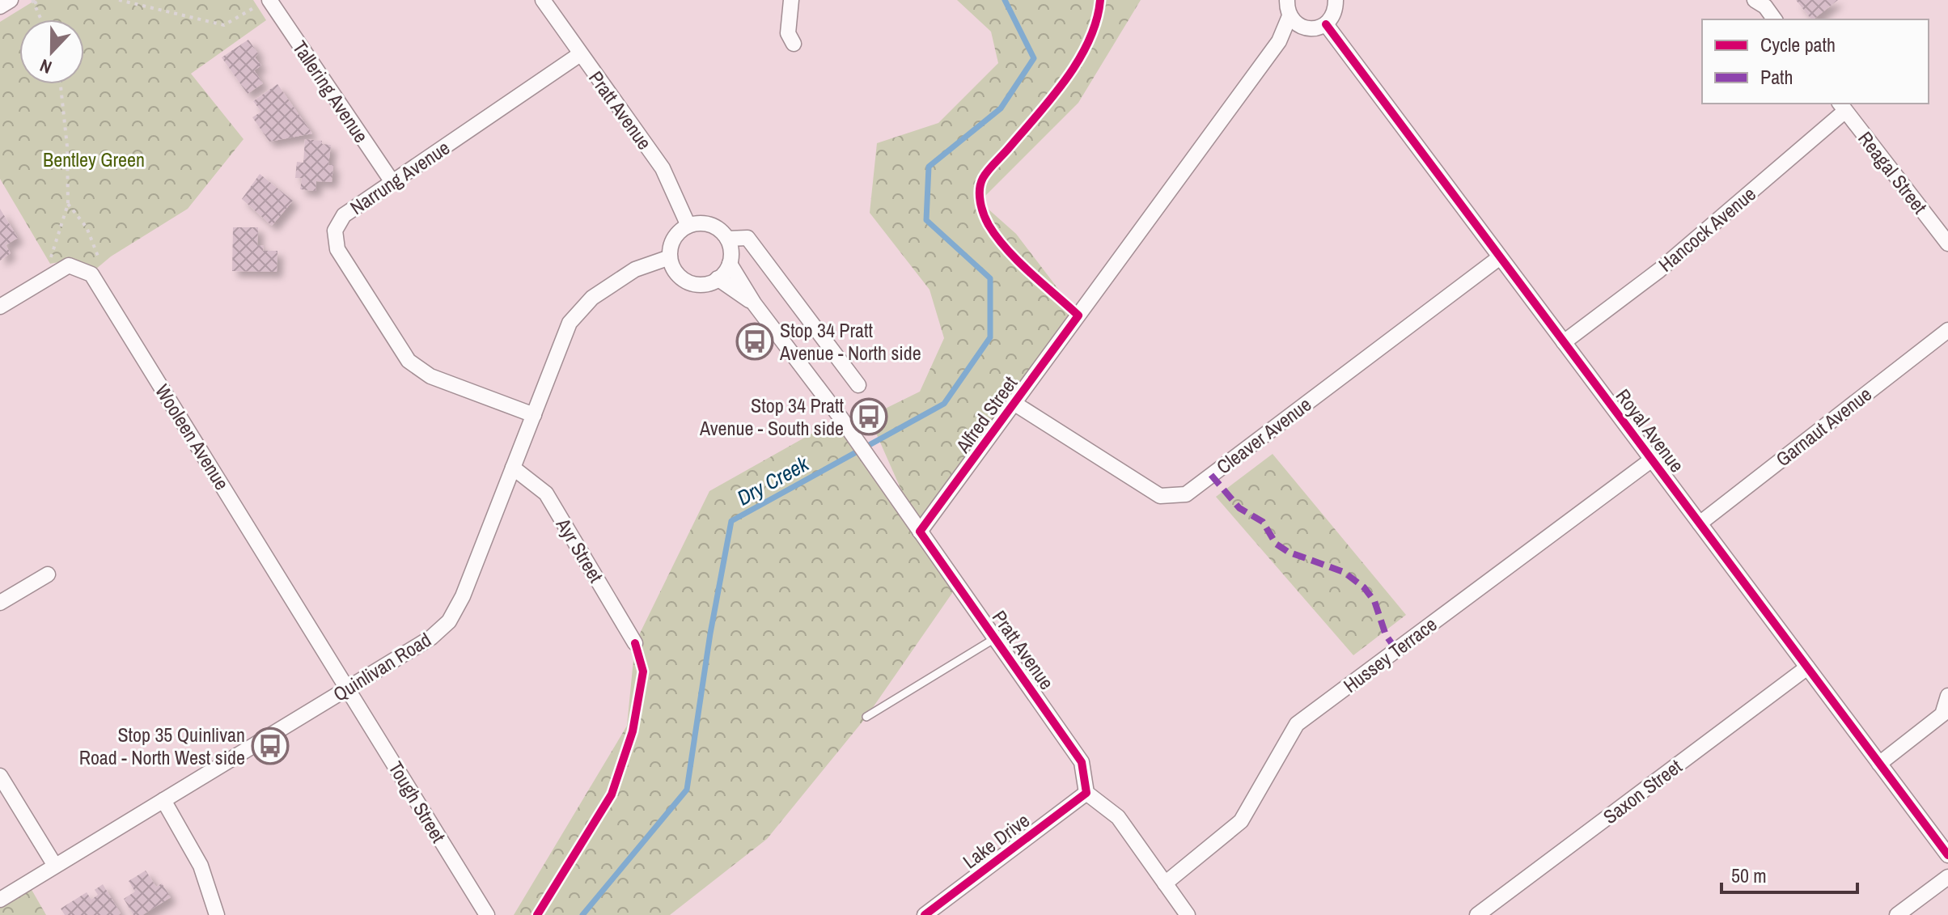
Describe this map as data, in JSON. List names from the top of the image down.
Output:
{
  "streets": {
    "street": [
      "Tallering Avenue",
      "Pratt Avenue",
      "Reagal Street",
      "Narrung Avenue",
      "Hancock Avenue",
      "Alfred Street",
      "Garnaut Avenue",
      "Royal Avenue",
      "Cleaver Avenue",
      "Wooleen Avenue",
      "Ayr Street",
      "Hussey Terrace",
      "Quinlivan Road",
      "Saxon Street",
      "Tough Street",
      "Lake Drive"
    ]
  },
  "crossings": [
    ["Tallering Avenue", "Narrung Avenue"],
    ["Pratt Avenue", "Narrung Avenue"],
    ["Pratt Avenue", "Alfred Street"],
    ["Pratt Avenue", "Quinlivan Road"],
    ["Pratt Avenue", "Lake Drive"],
    ["Reagal Street", "Hancock Avenue"],
    ["Narrung Avenue", "Quinlivan Road"],
    ["Hancock Avenue", "Royal Avenue"],
    ["Alfred Street", "Royal Avenue"],
    ["Alfred Street", "Cleaver Avenue"],
    ["Garnaut Avenue", "Royal Avenue"],
    ["Royal Avenue", "Cleaver Avenue"],
    ["Royal Avenue", "Hussey Terrace"],
    ["Royal Avenue", "Saxon Street"],
    ["Wooleen Avenue", "Quinlivan Road"],
    ["Wooleen Avenue", "Tough Street"],
    ["Ayr Street", "Quinlivan Road"],
    ["Quinlivan Road", "Tough Street"]
  ],
  "water": ["Dry Creek"],
  "parks": ["Bentley Green"],
  "places": {
    "bus stop": ["Stop 34 Pratt Avenue - North side", "Stop 34 Pratt Avenue - South side", "Stop 35 Quinlivan Road - North West side"]
  },
  "legend": ["Cycle path", "Path"],
  "scale_bar": "50 m",
  "north": "bottom"
}
